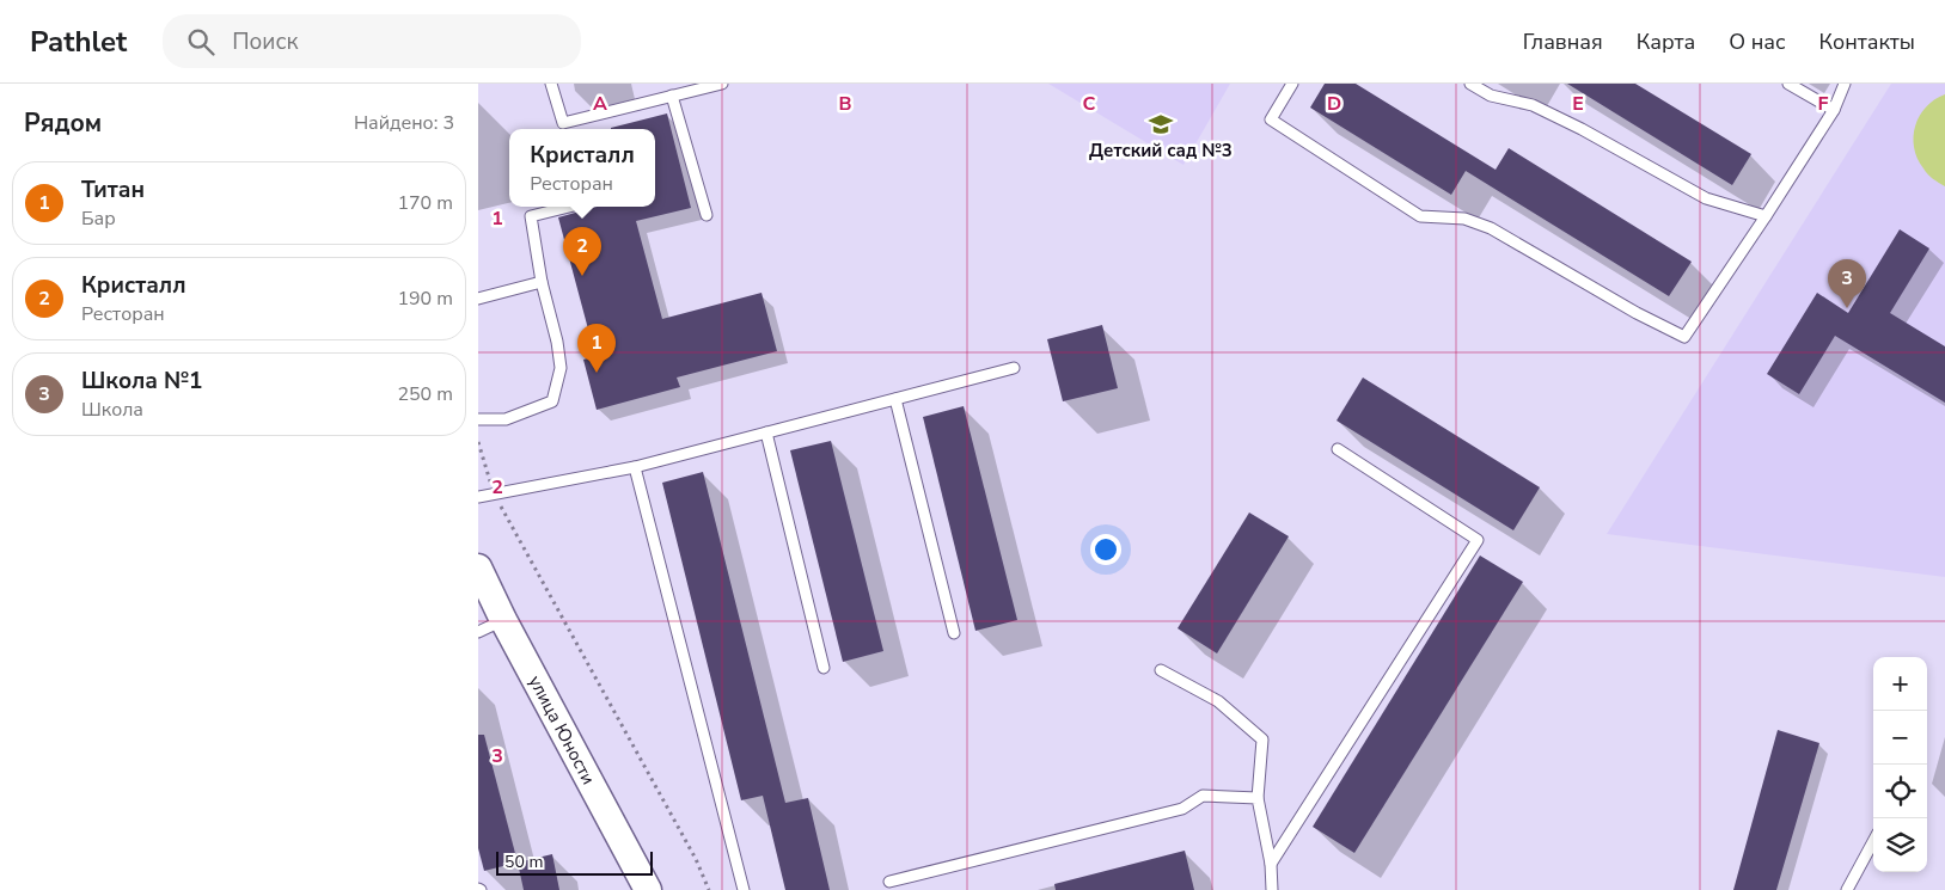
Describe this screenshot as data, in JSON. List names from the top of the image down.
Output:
{
  "streets": {
    "street": ["улица Юности"]
  },
  "places": {
    "school or university": ["Детский сад №3"]
  },
  "scale_bar": "50 m",
  "page": {
    "header": "Pathlet",
    "search": "Поиск",
    "nav": [
      "Главная",
      "Карта",
      "О нас",
      "Контакты"
    ],
    "heading": ["Рядом", "Найдено: 3"],
    "popup": ["Кристалл", "Ресторан"],
    "list": [
      {
        "mark": "1",
        "name": "Титан",
        "note": "Бар",
        "value": "170 m"
      },
      {
        "mark": "2",
        "name": "Кристалл",
        "note": "Ресторан",
        "value": "190 m"
      },
      {
        "mark": "3",
        "name": "Школа №1",
        "note": "Школа",
        "value": "250 m"
      }
    ],
    "pins": ["2", "3", "1"],
    "map_buttons": ["+", "−"],
    "scale": "50 m"
  },
  "grid": {
    "columns": [
      "A",
      "B",
      "C",
      "D",
      "E",
      "F"
    ],
    "rows": ["1", "2", "3"]
  }
}
